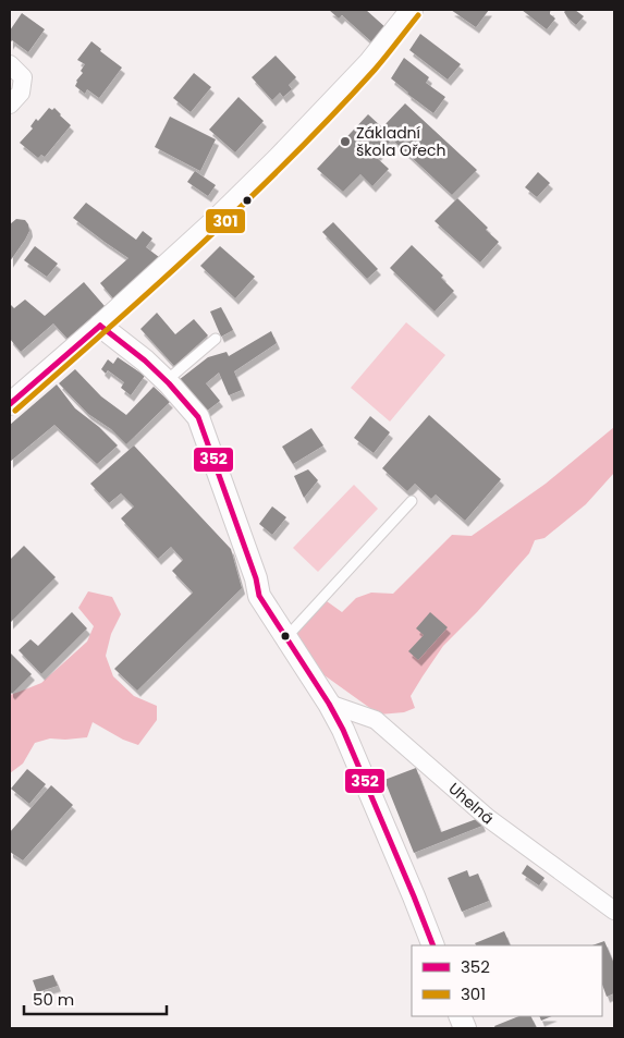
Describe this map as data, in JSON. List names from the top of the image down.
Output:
{
  "streets": {
    "street": ["Uhelná"]
  },
  "places": ["Základní škola Ořech"],
  "lines": ["transit line 301", "transit line 352"],
  "legend": ["352", "301"],
  "scale_bar": "50 m"
}
